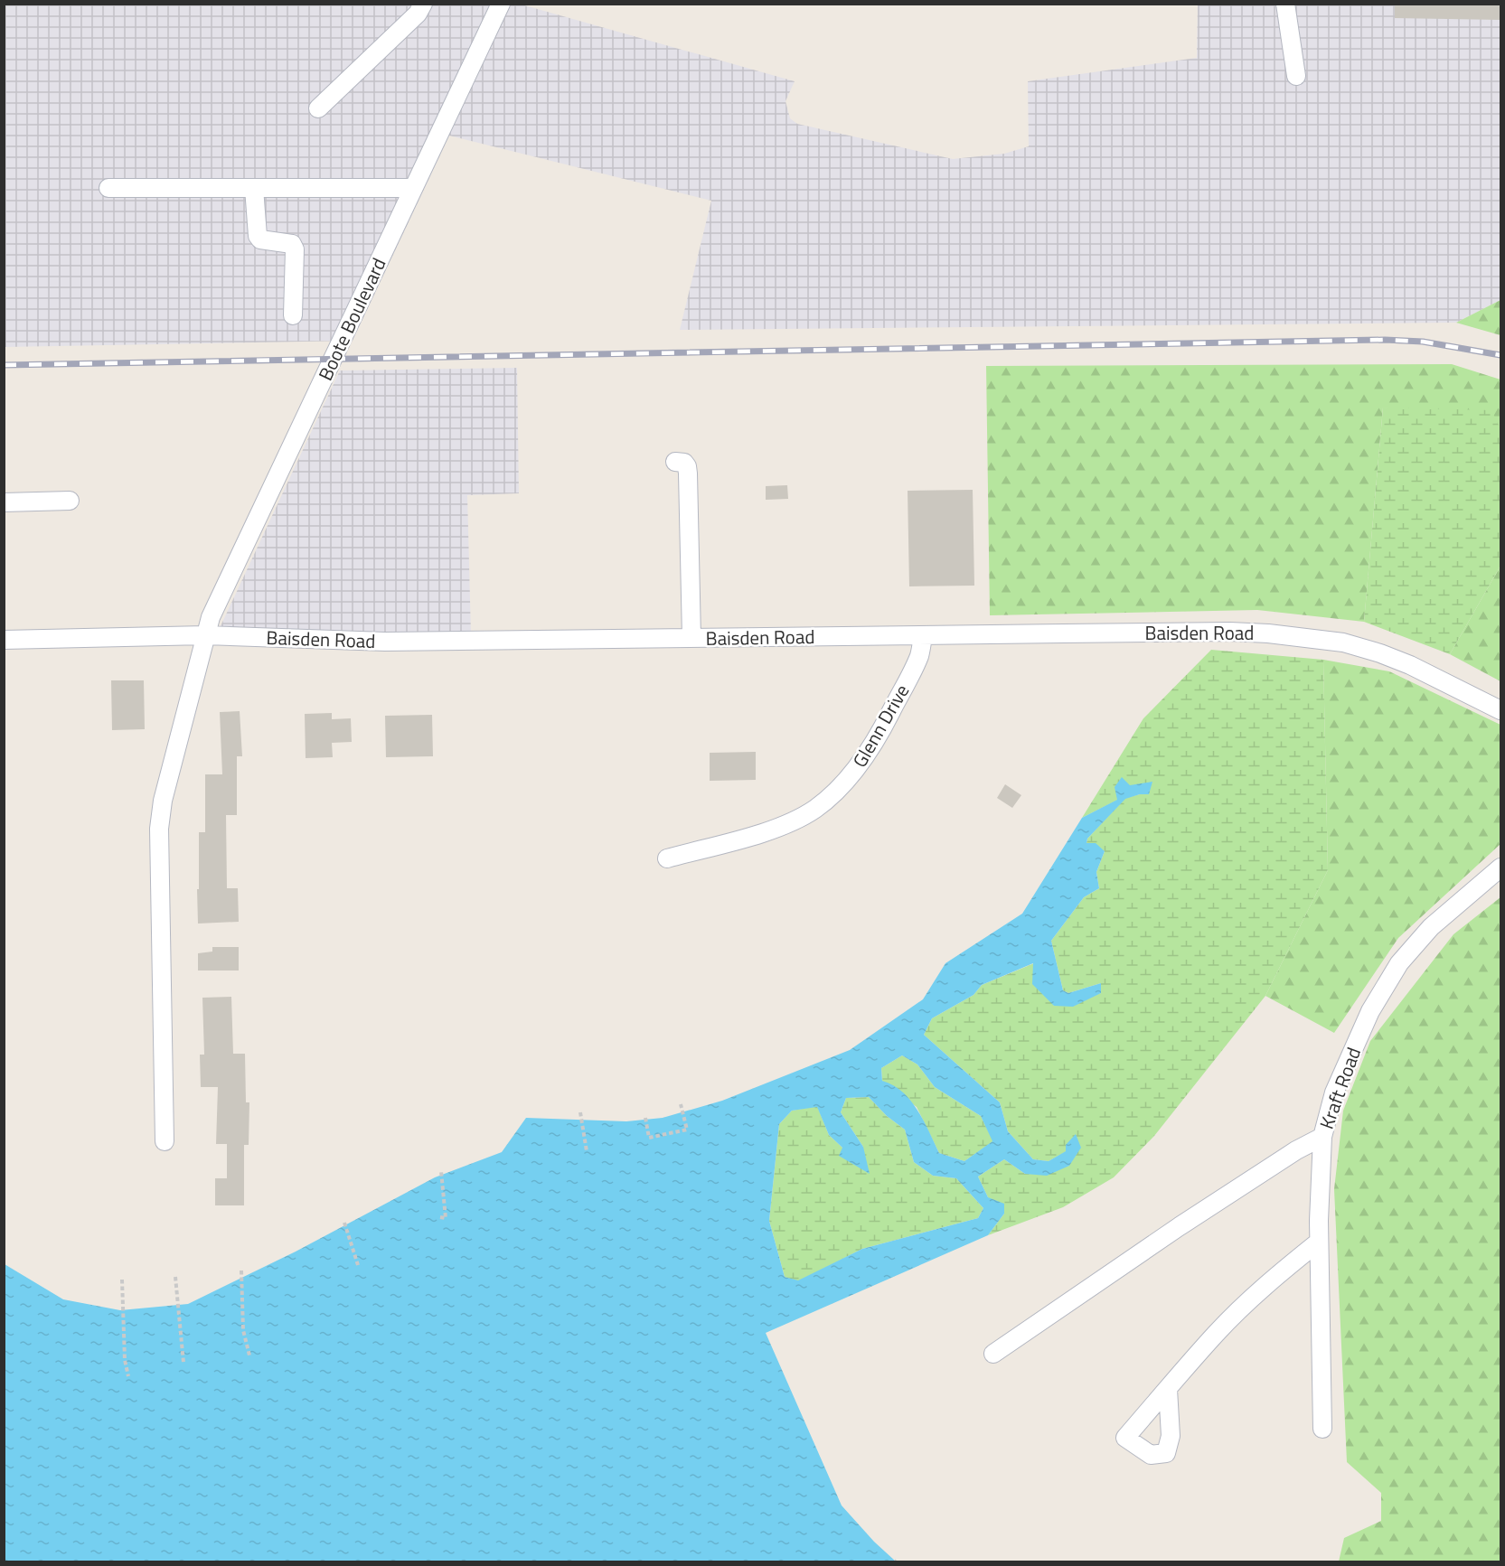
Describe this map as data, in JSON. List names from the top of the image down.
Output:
{
  "streets": {
    "street": [
      "Boote Boulevard",
      "Baisden Road",
      "Glenn Drive",
      "Kraft Road"
    ]
  },
  "crossings": [
    ["Boote Boulevard", "Baisden Road"],
    ["Baisden Road", "Glenn Drive"]
  ]
}
